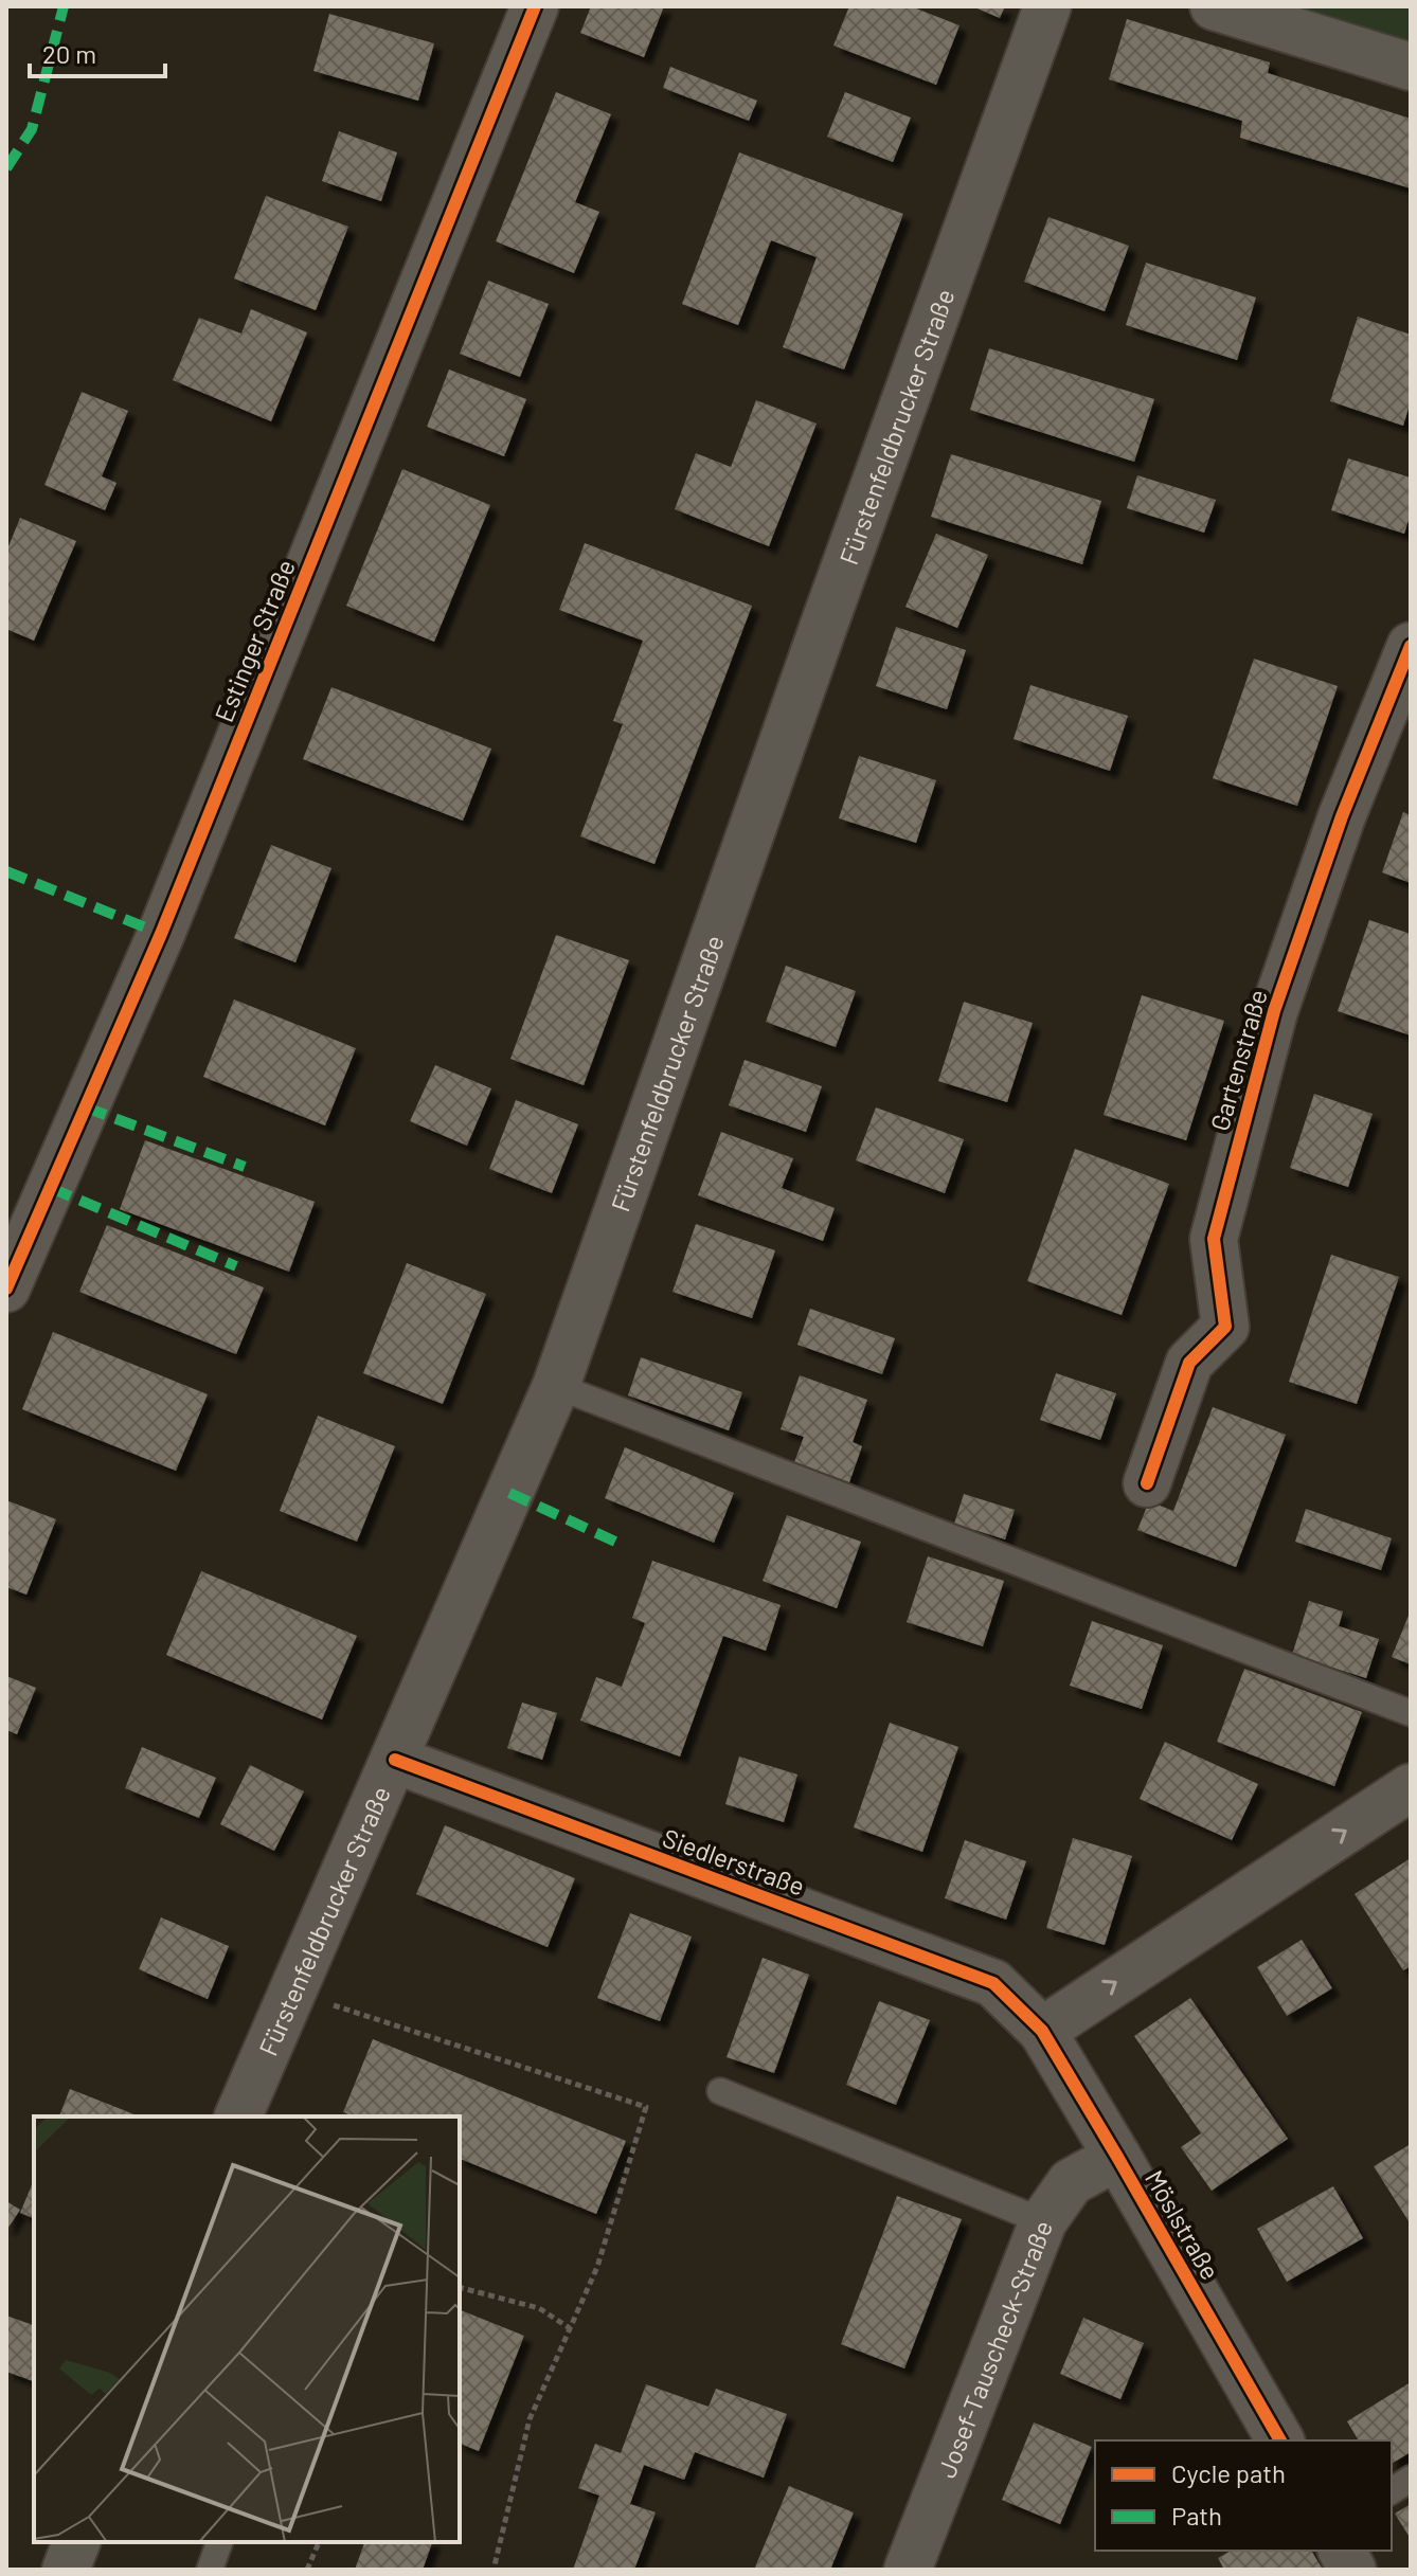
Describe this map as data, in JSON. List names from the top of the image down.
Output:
{
  "streets": {
    "street": [
      "Fürstenfeldbrucker Straße",
      "Estinger Straße",
      "Gartenstraße",
      "Siedlerstraße",
      "Möslstraße",
      "Josef-Tauscheck-Straße"
    ]
  },
  "crossings": [
    ["Fürstenfeldbrucker Straße", "Siedlerstraße"],
    ["Siedlerstraße", "Möslstraße"],
    ["Möslstraße", "Josef-Tauscheck-Straße"]
  ],
  "legend": ["Cycle path", "Path"],
  "scale_bar": "20 m"
}
